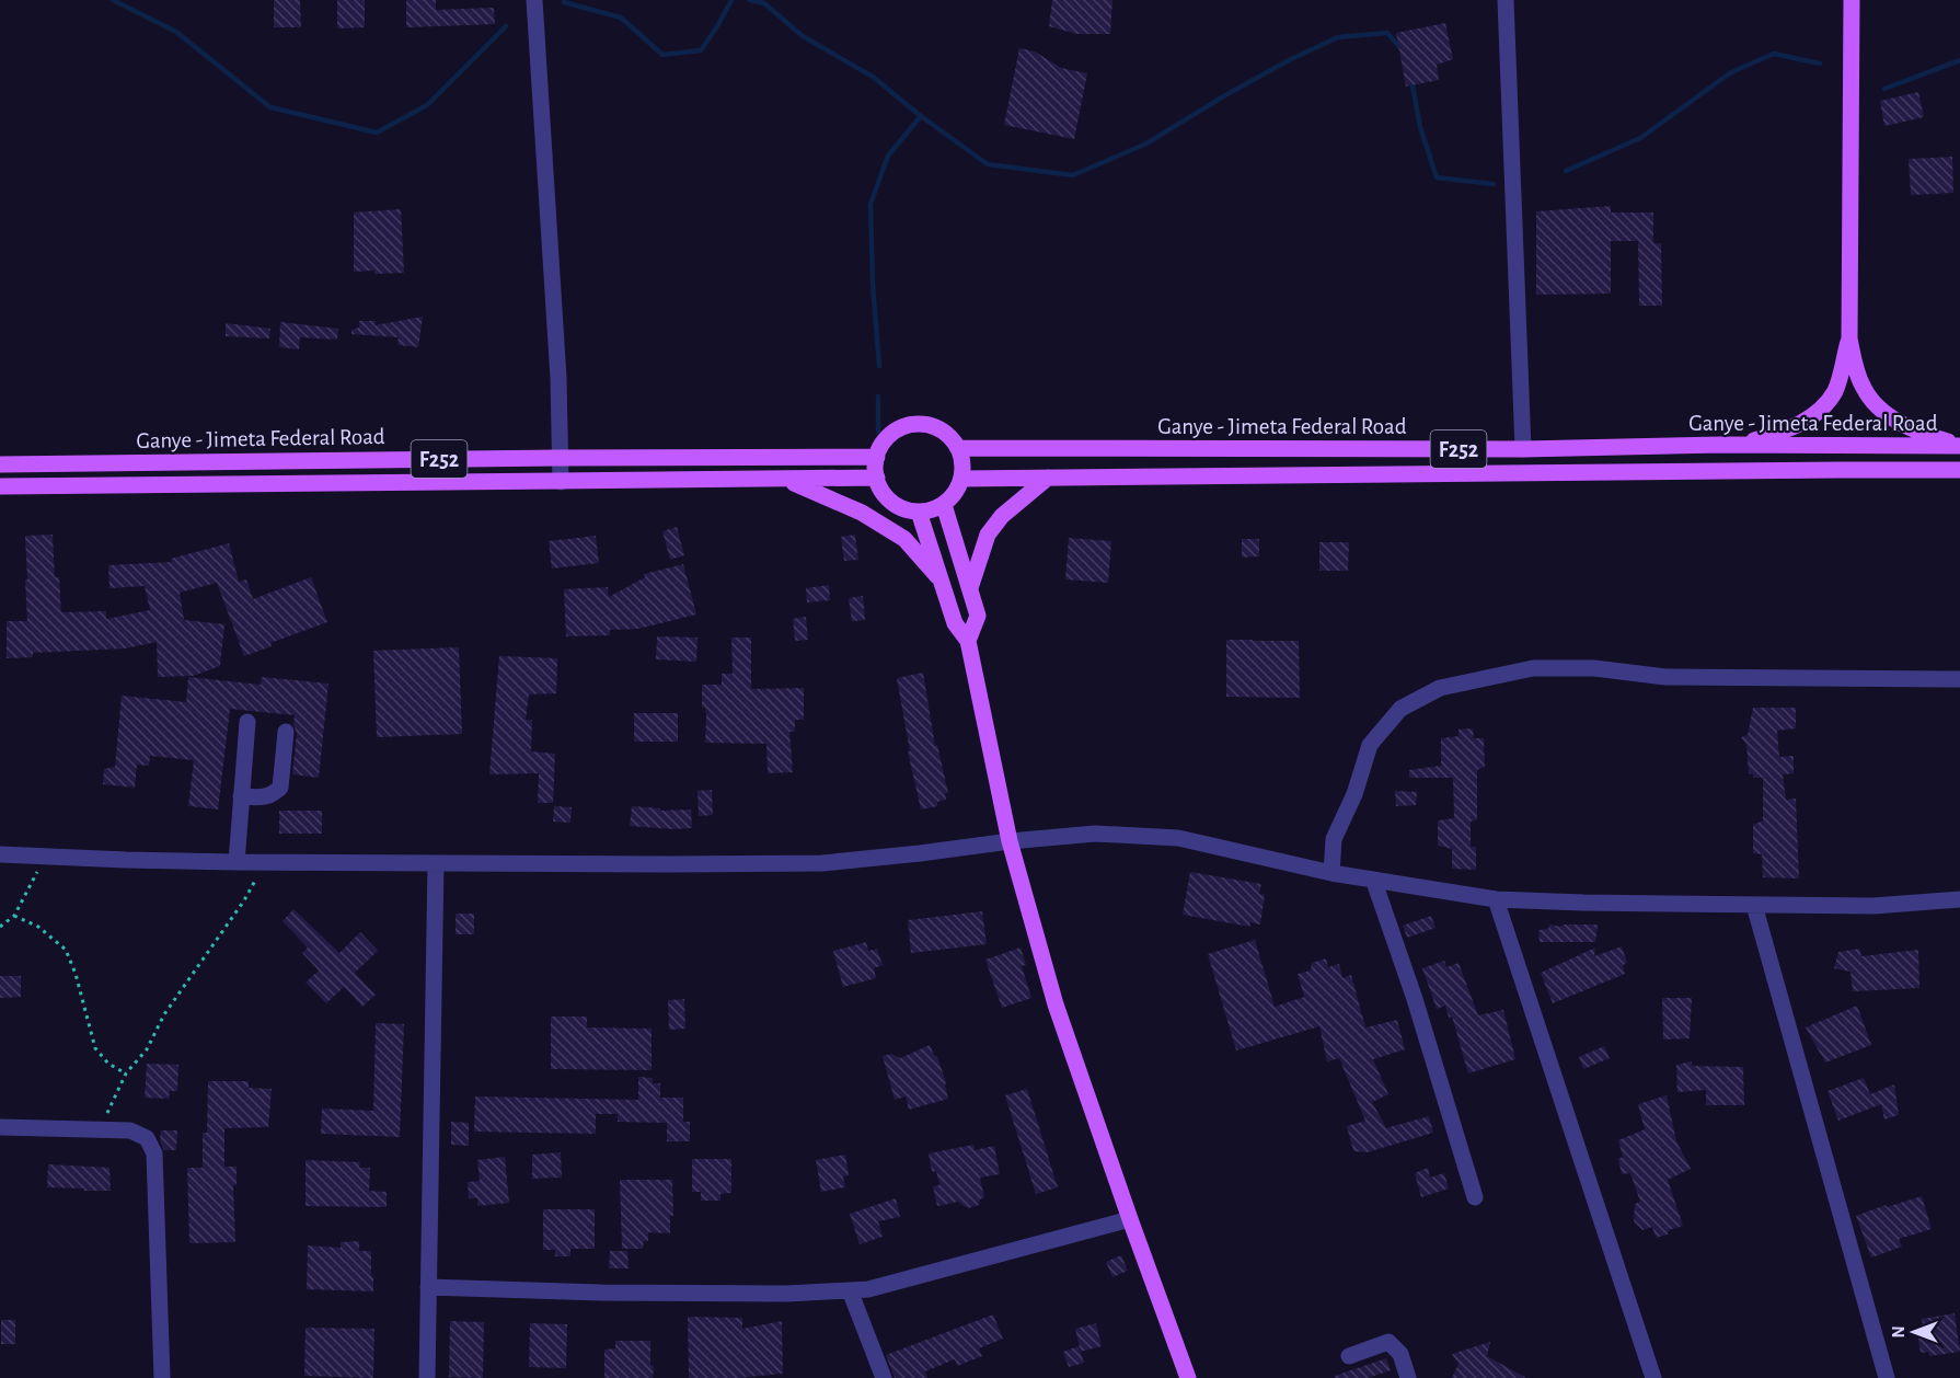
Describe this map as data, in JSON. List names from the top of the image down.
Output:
{
  "streets": {
    "main road": ["Ganye - Jimeta Federal Road", "F252"]
  },
  "north": "left"
}
